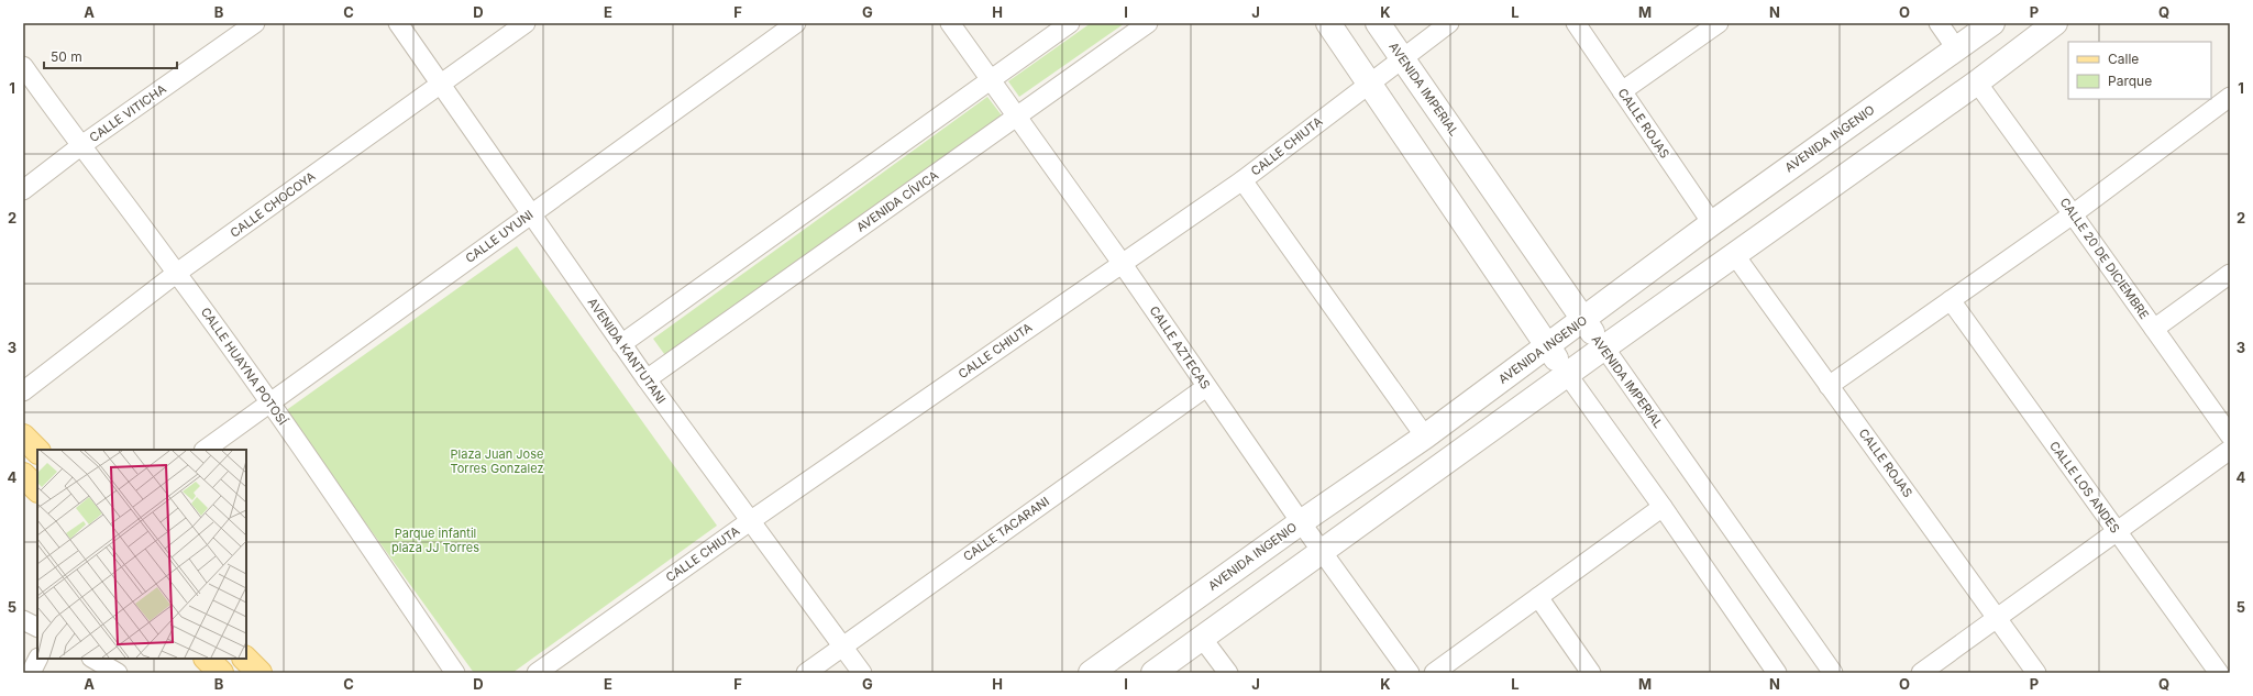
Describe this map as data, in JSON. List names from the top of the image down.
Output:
{
  "streets": {
    "street": [
      "AVENIDA IMPERIAL",
      "CALLE VITICHA",
      "CALLE ROJAS",
      "AVENIDA INGENIO",
      "CALLE CHIUTA",
      "AVENIDA CÍVICA",
      "CALLE CHOCOYA",
      "CALLE UYUNI",
      "CALLE 20 DE DICIEMBRE",
      "CALLE AZTECAS",
      "AVENIDA KANTUTANI",
      "CALLE HUAYNA POTOSÍ",
      "CALLE LOS ANDES",
      "CALLE TACARANI"
    ]
  },
  "crossings": [
    ["AVENIDA IMPERIAL", "AVENIDA INGENIO"],
    ["AVENIDA IMPERIAL", "CALLE CHIUTA"],
    ["CALLE VITICHA", "CALLE HUAYNA POTOSÍ"],
    ["CALLE ROJAS", "AVENIDA INGENIO"],
    ["AVENIDA INGENIO", "CALLE AZTECAS"],
    ["CALLE CHIUTA", "CALLE AZTECAS"],
    ["CALLE CHIUTA", "AVENIDA KANTUTANI"],
    ["AVENIDA CÍVICA", "CALLE AZTECAS"],
    ["AVENIDA CÍVICA", "AVENIDA KANTUTANI"],
    ["CALLE CHOCOYA", "AVENIDA KANTUTANI"],
    ["CALLE CHOCOYA", "CALLE HUAYNA POTOSÍ"],
    ["CALLE UYUNI", "AVENIDA KANTUTANI"],
    ["CALLE UYUNI", "CALLE HUAYNA POTOSÍ"],
    ["CALLE AZTECAS", "CALLE TACARANI"],
    ["AVENIDA KANTUTANI", "CALLE TACARANI"]
  ],
  "parks": ["Plaza Juan Jose Torres Gonzalez", "Parque infantil plaza JJ Torres"],
  "legend": ["Calle", "Parque"],
  "scale_bar": "50 m",
  "grid": {
    "columns": [
      "A",
      "B",
      "C",
      "D",
      "E",
      "F",
      "G",
      "H",
      "I",
      "J",
      "K",
      "L",
      "M",
      "N",
      "O",
      "P",
      "Q"
    ],
    "rows": [
      "1",
      "2",
      "3",
      "4",
      "5"
    ]
  }
}
